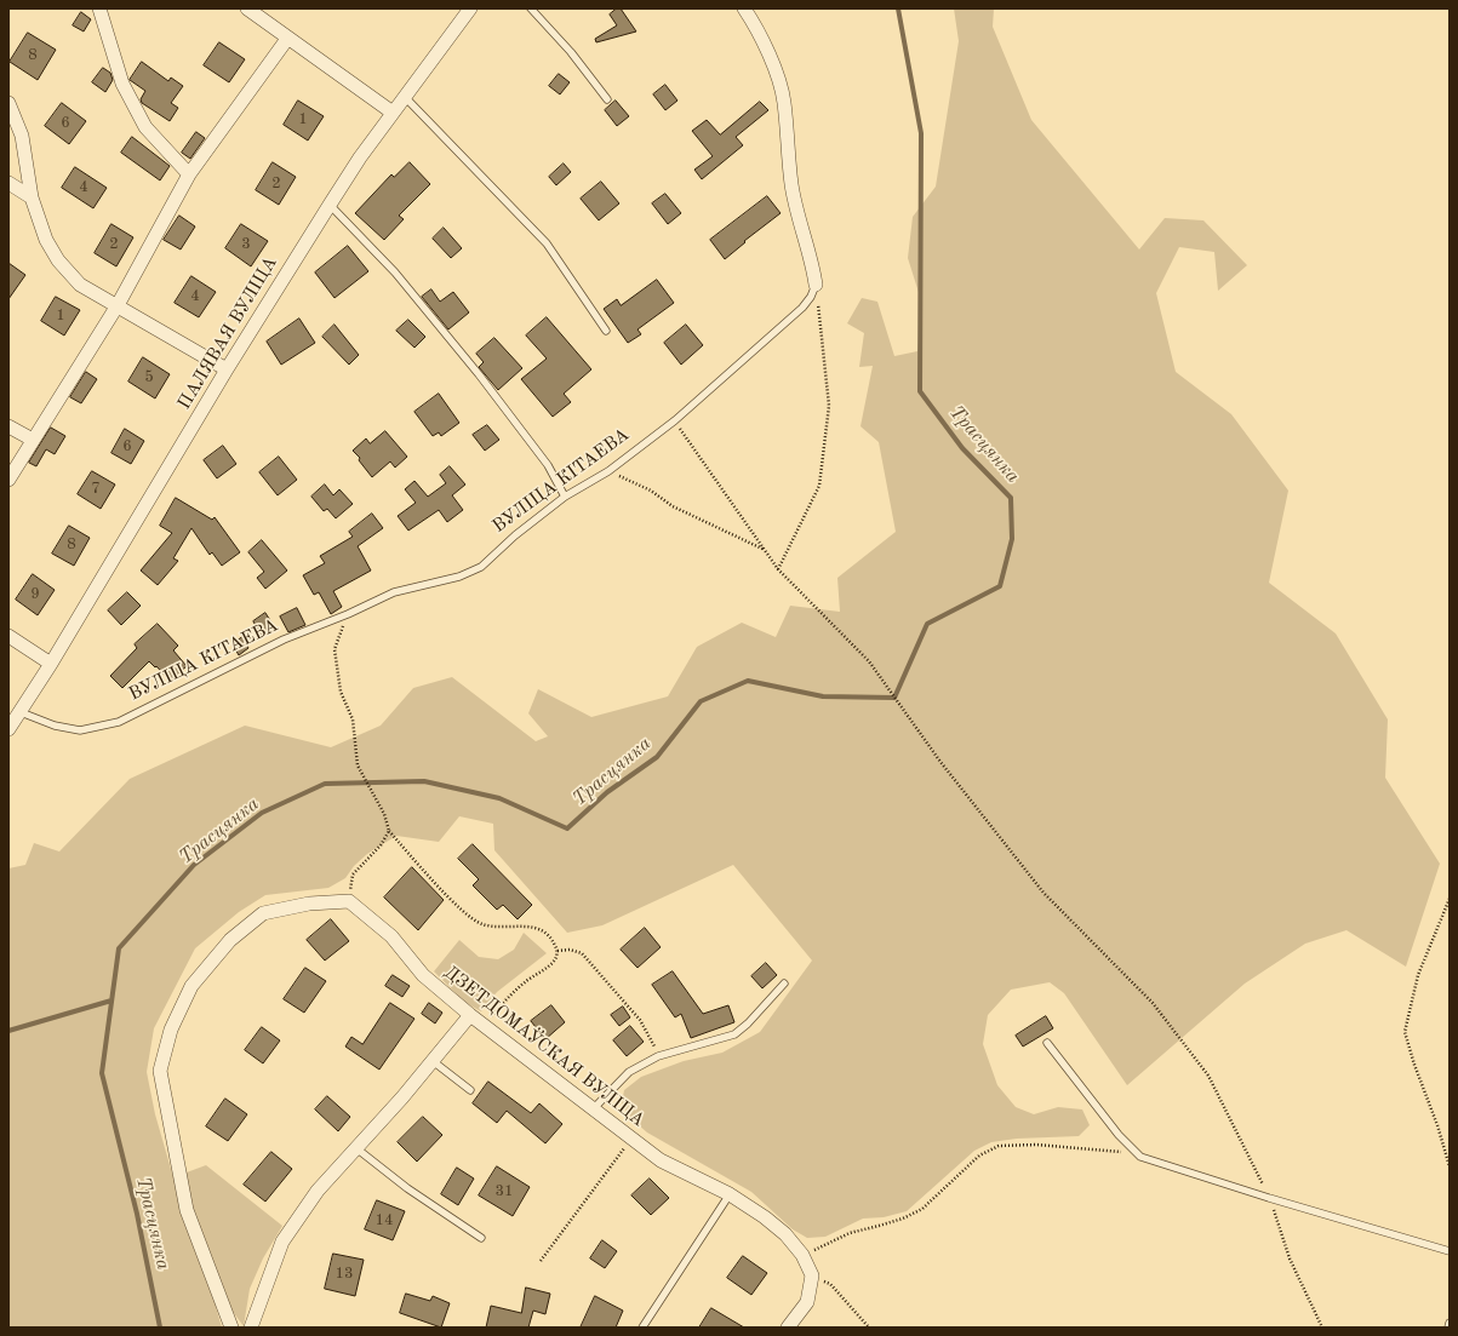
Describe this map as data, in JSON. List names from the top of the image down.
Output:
{
  "streets": {
    "street": ["ПАЛЯВАЯ ВУЛІЦА", "ДЗЕТДОМАЎСКАЯ ВУЛІЦА"],
    "lane": ["ВУЛІЦА КІТАЕВА"]
  },
  "crossings": [
    ["ПАЛЯВАЯ ВУЛІЦА", "ВУЛІЦА КІТАЕВА"]
  ],
  "water": ["Трасцянка"],
  "house_numbers": [
    "8",
    "1",
    "6",
    "2",
    "4",
    "2",
    "3",
    "4",
    "1",
    "5",
    "6",
    "7",
    "8",
    "9",
    "31",
    "14",
    "13"
  ]
}
